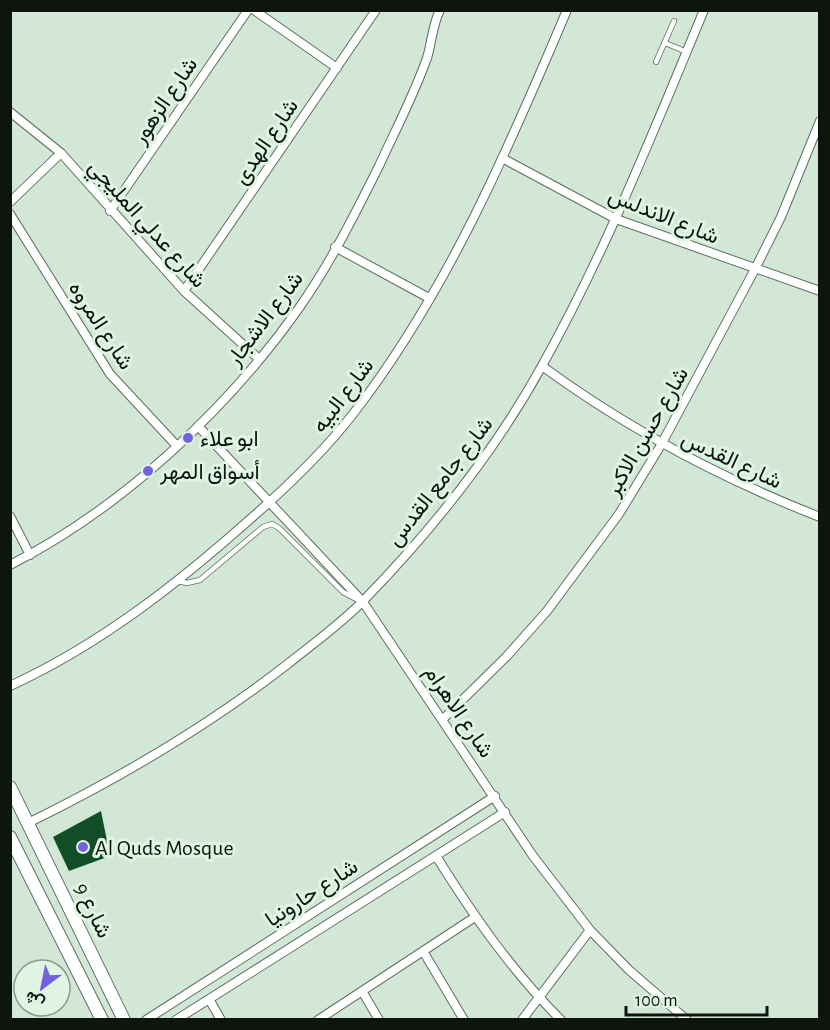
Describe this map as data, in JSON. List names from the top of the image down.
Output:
{
  "streets": {
    "main road": ["شارع 9"],
    "street": [
      "شارع الزهور",
      "شارع الهدى",
      "شارع الاندلس",
      "شارع عدلي المليجي",
      "شارع الاشجار",
      "شارع المروه",
      "شارع البيه",
      "شارع حسن الاكبر",
      "شارع القدس",
      "شارع جامع القدس",
      "شارع الاهرام",
      "شارع حارونيا"
    ]
  },
  "crossings": [
    ["شارع الزهور", "شارع عدلي المليجي"],
    ["شارع الهدى", "شارع عدلي المليجي"],
    ["شارع الاندلس", "شارع البيه"],
    ["شارع الاندلس", "شارع حسن الاكبر"],
    ["شارع الاندلس", "شارع جامع القدس"],
    ["شارع عدلي المليجي", "شارع الاشجار"],
    ["شارع الاشجار", "شارع المروه"],
    ["شارع الاشجار", "شارع الاهرام"],
    ["شارع البيه", "شارع الاهرام"],
    ["شارع حسن الاكبر", "شارع القدس"],
    ["شارع حسن الاكبر", "شارع الاهرام"],
    ["شارع القدس", "شارع جامع القدس"],
    ["شارع جامع القدس", "شارع الاهرام"],
    ["شارع جامع القدس", "شارع 9"],
    ["شارع الاهرام", "شارع حارونيا"]
  ],
  "places": ["ابو علاء", "أسواق المهر", "Al Quds Mosque"],
  "scale_bar": "100 m",
  "north": "bottom left"
}
